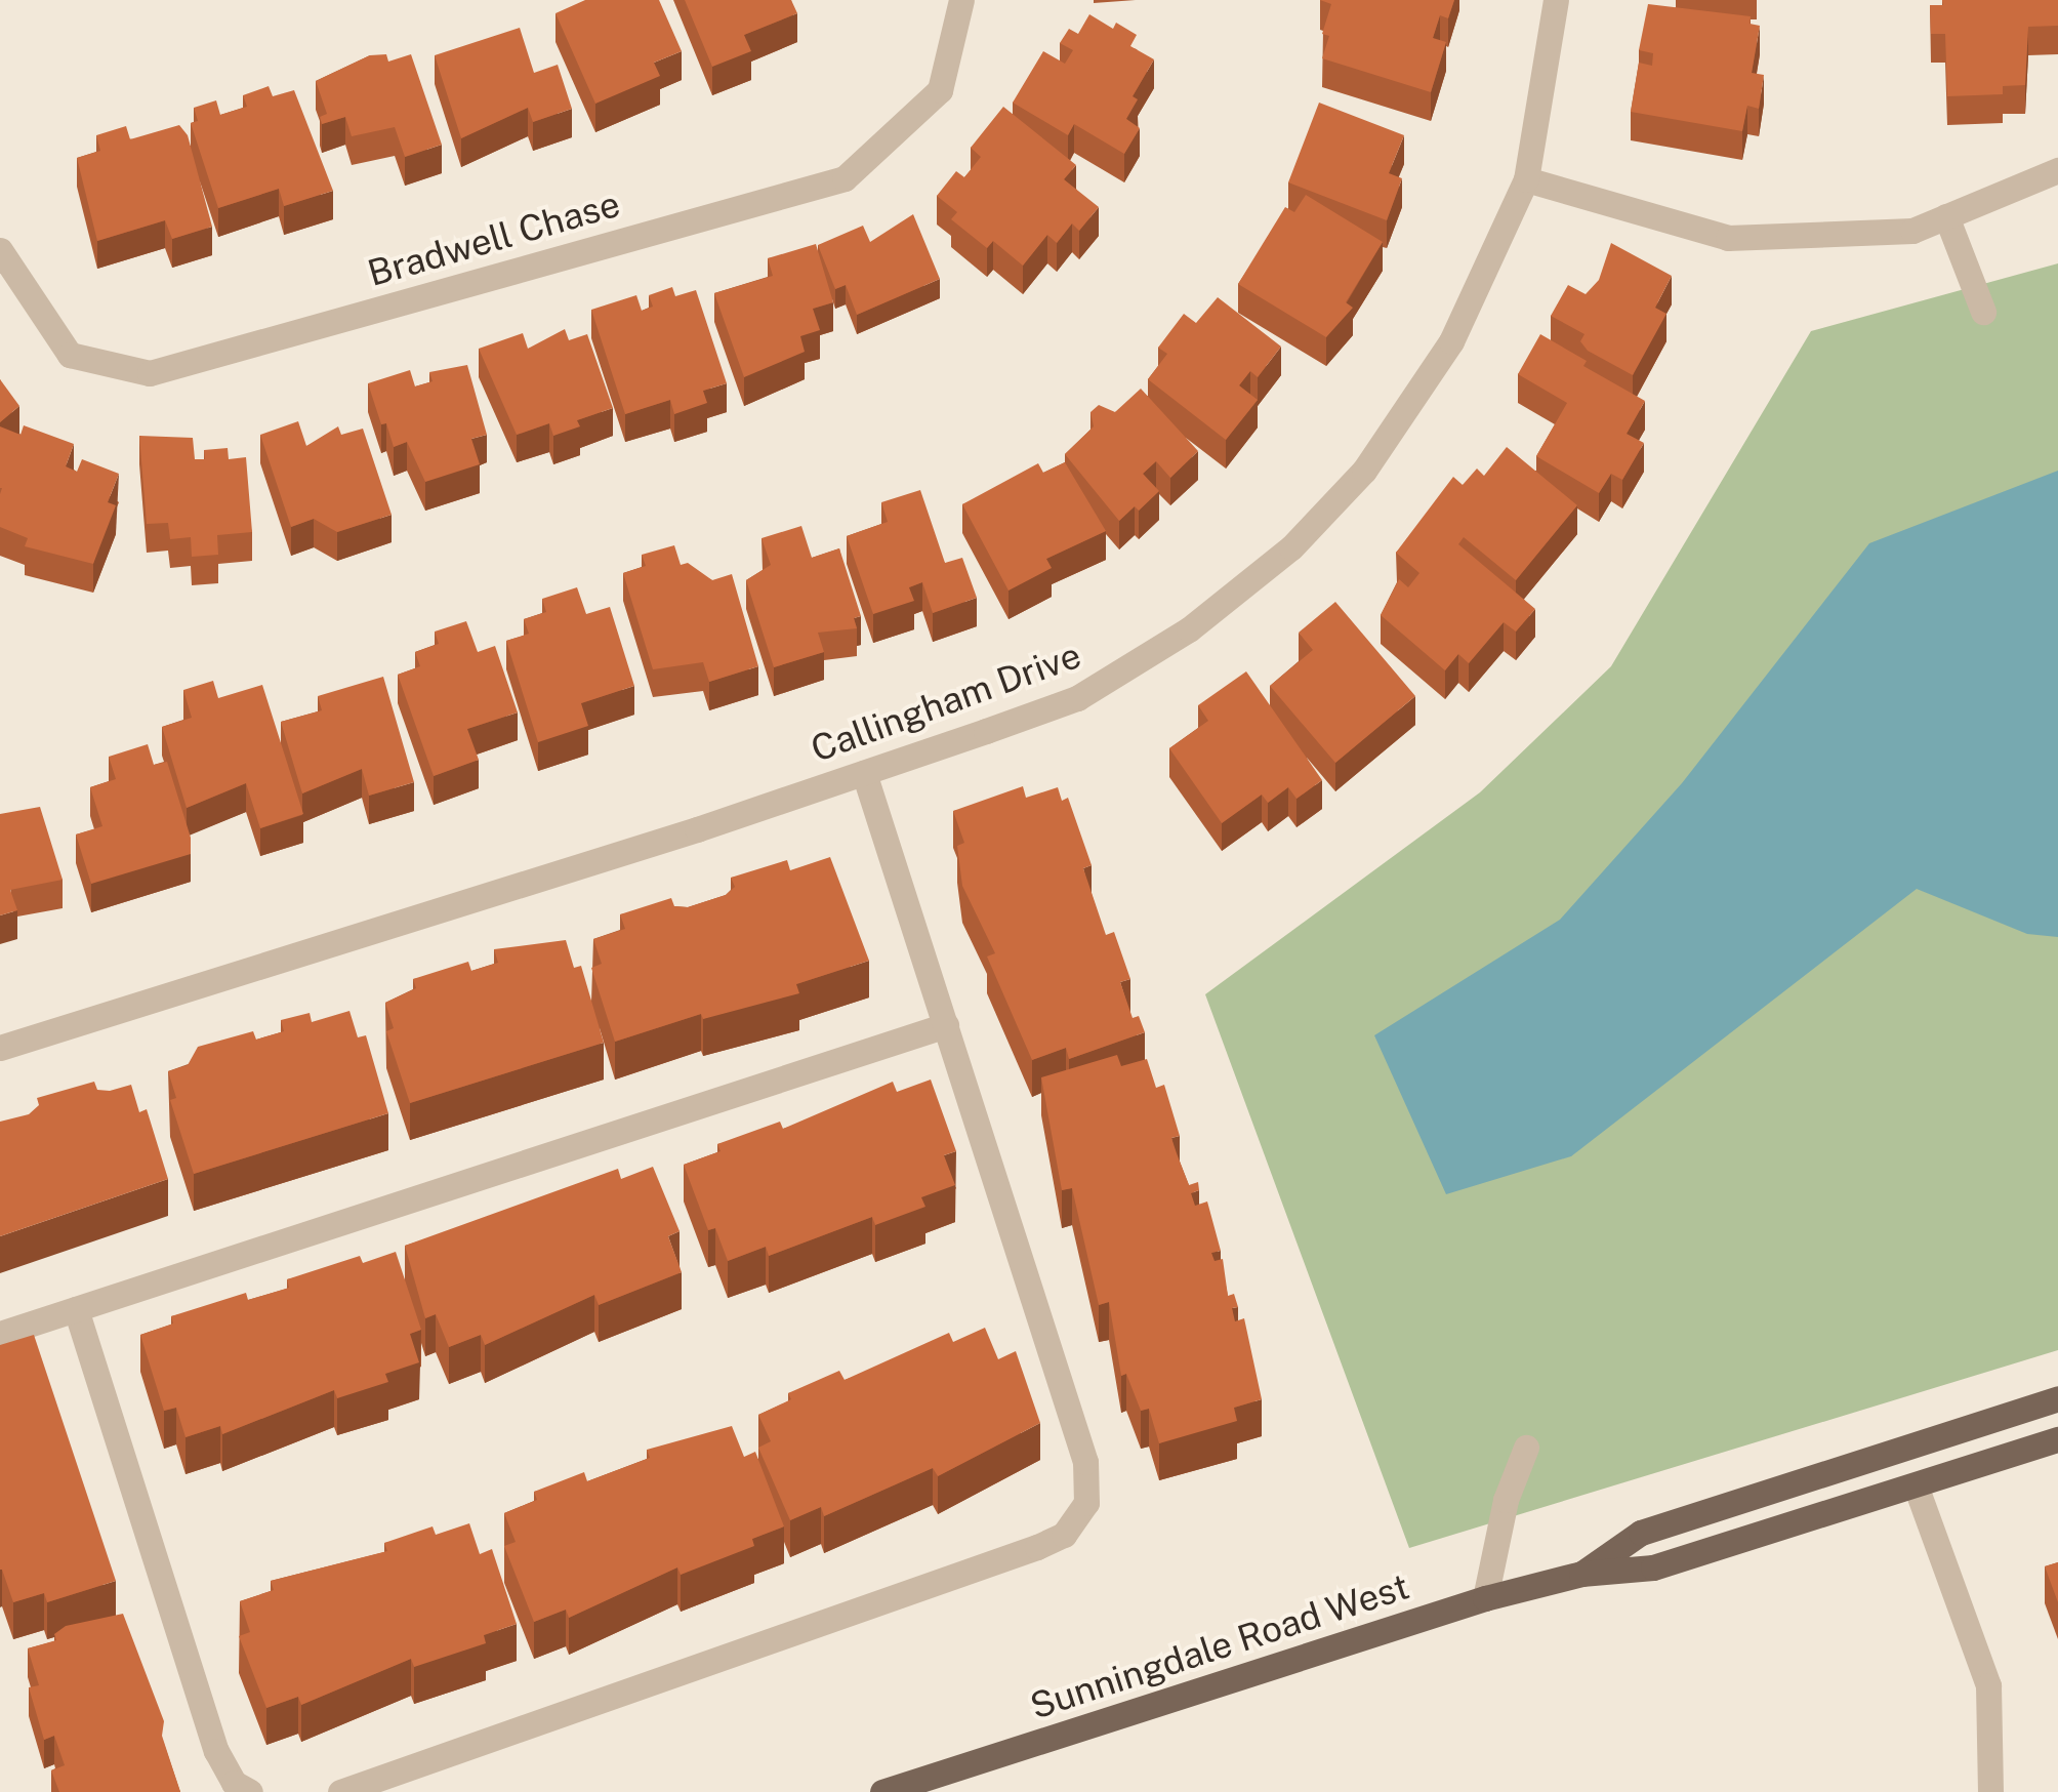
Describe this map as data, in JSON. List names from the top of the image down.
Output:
{
  "streets": {
    "main road": ["Sunningdale Road West"],
    "street": ["Bradwell Chase", "Callingham Drive"]
  }
}
